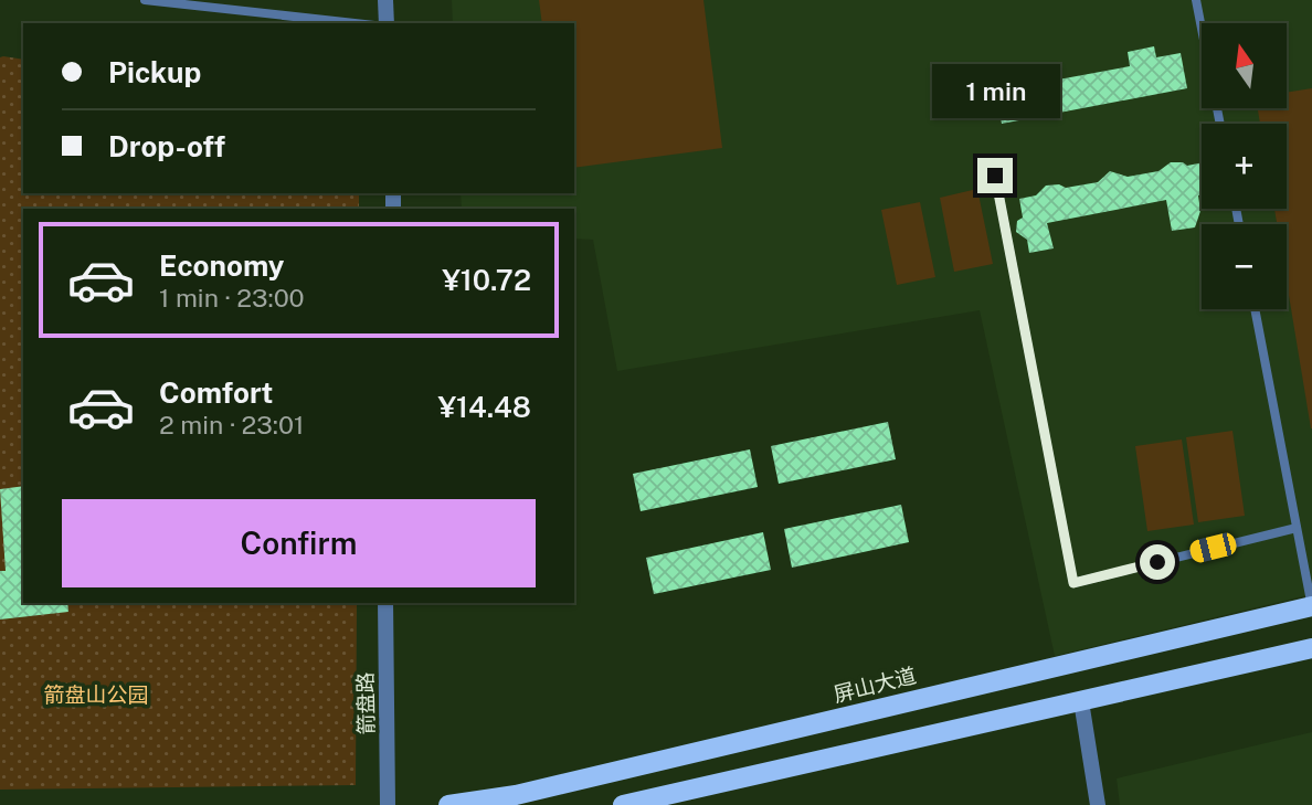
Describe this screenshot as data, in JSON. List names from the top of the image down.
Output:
{
  "streets": {
    "main road": ["屏山大道"],
    "street": ["箭盘路"]
  },
  "parks": ["箭盘山公园"],
  "north": "top",
  "page": {
    "map_buttons": ["+", "−"],
    "banner": ["Pickup", "Drop-off"],
    "bubble": "1 min",
    "list": [
      {
        "name": "Economy",
        "note": "1 min · 23:00",
        "value": "¥10.72"
      },
      {
        "name": "Comfort",
        "note": "2 min · 23:01",
        "value": "¥14.48"
      }
    ],
    "buttons": "Confirm"
  }
}
